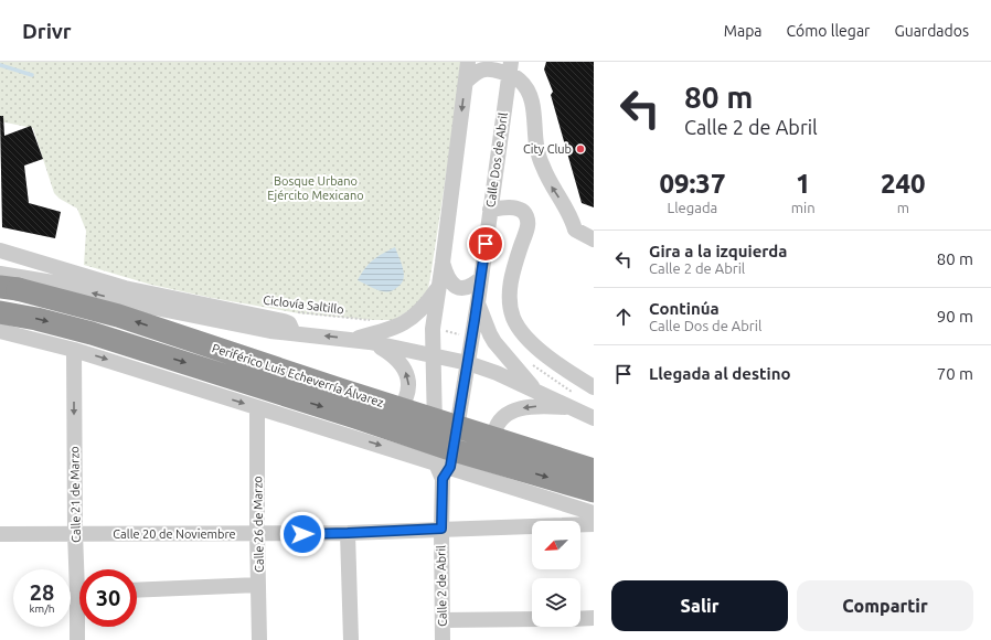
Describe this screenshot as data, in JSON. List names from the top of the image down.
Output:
{
  "streets": {
    "highway": ["Periférico Luis Echeverría Álvarez"],
    "street": [
      "Calle Dos de Abril",
      "Calle 21 de Marzo",
      "Calle 26 de Marzo",
      "Calle 20 de Noviembre",
      "Calle 2 de Abril"
    ],
    "path": ["Ciclovía Saltillo"]
  },
  "crossings": [
    ["Calle Dos de Abril", "Calle 2 de Abril"],
    ["Calle 21 de Marzo", "Calle 20 de Noviembre"],
    ["Calle 26 de Marzo", "Calle 20 de Noviembre"],
    ["Calle 20 de Noviembre", "Calle 2 de Abril"]
  ],
  "one_way": ["Calle 21 de Marzo"],
  "parks": ["Bosque Urbano Ejército Mexicano"],
  "places": ["City Club"],
  "north": "bottom left",
  "page": {
    "header": "Drivr",
    "nav": ["Mapa", "Cómo llegar", "Guardados"],
    "turn": ["80 m", "Calle 2 de Abril"],
    "eta": [
      "09:37",
      "Llegada",
      "1",
      "min",
      "240",
      "m"
    ],
    "list": [
      {
        "name": "Gira a la izquierda",
        "note": "Calle 2 de Abril",
        "value": "80 m"
      },
      {
        "name": "Continúa",
        "note": "Calle Dos de Abril",
        "value": "90 m"
      },
      {
        "name": "Llegada al destino",
        "value": "70 m"
      }
    ],
    "speed": "28 km/h",
    "limit": "30",
    "buttons": ["Salir", "Compartir"]
  }
}
